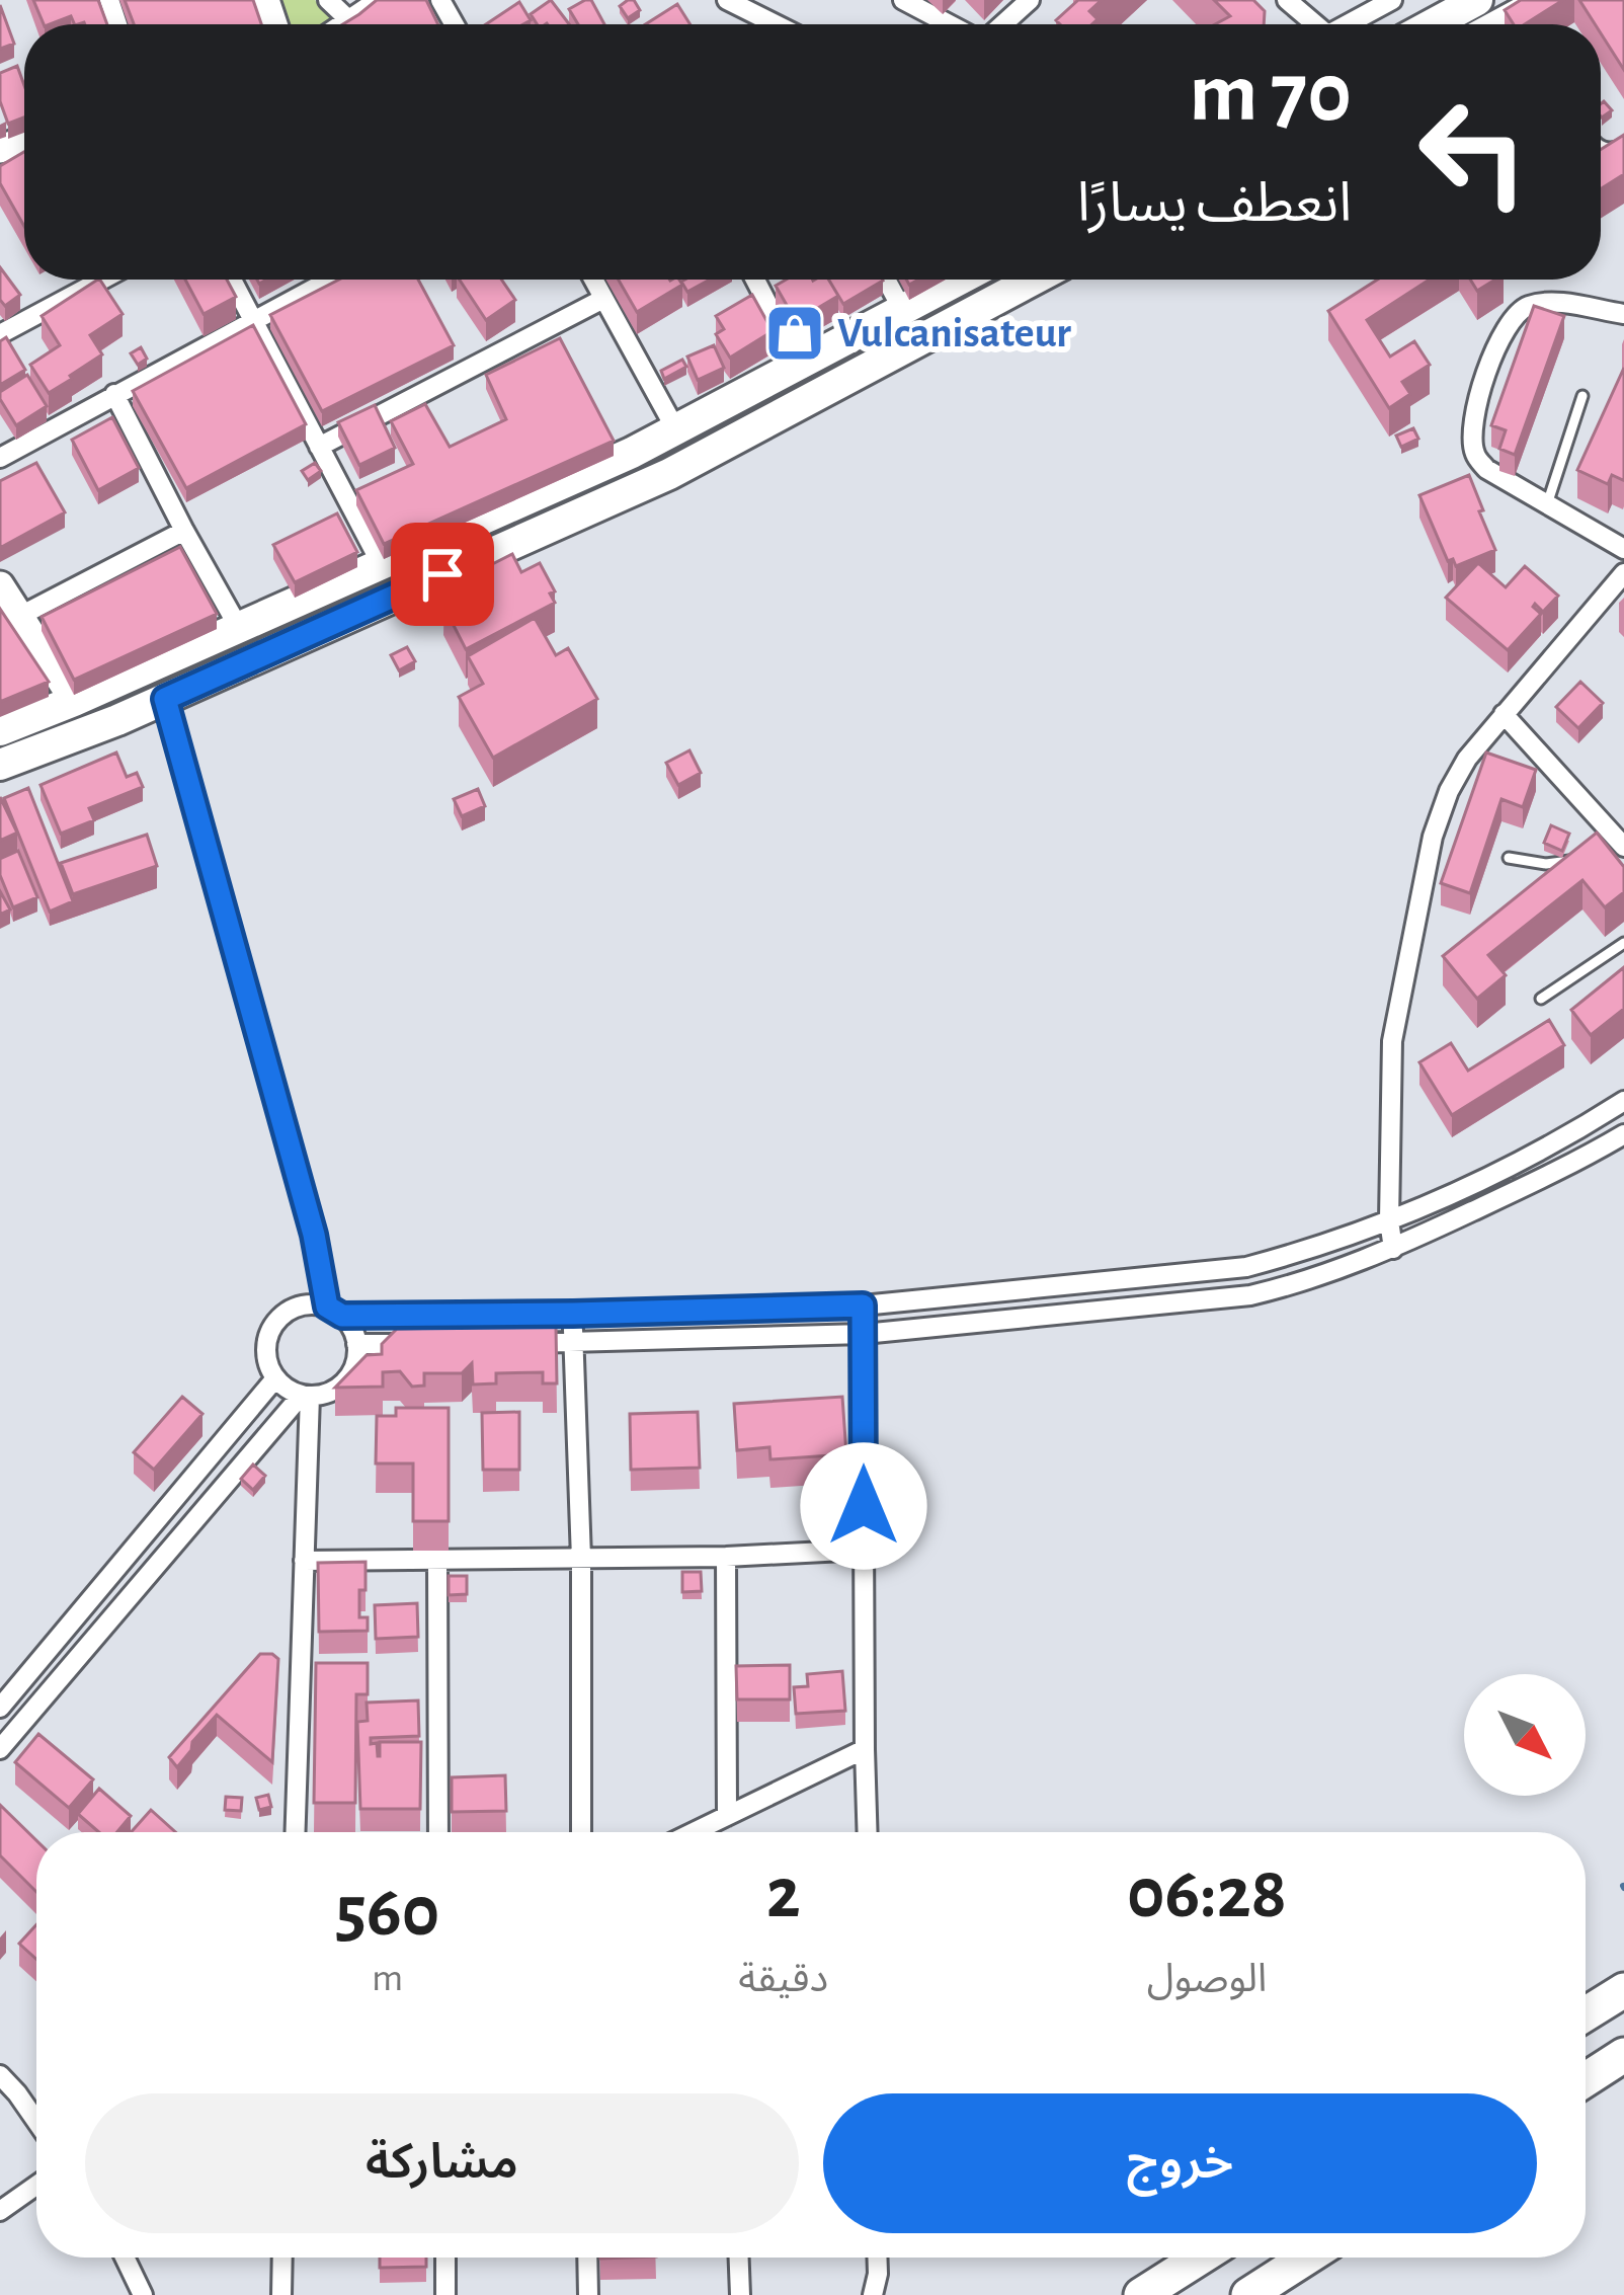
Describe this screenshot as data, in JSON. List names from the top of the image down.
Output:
{
  "places": {
    "shop": ["Vulcanisateur"]
  },
  "north": "bottom right",
  "page": {
    "turn": ["70 m", "انعطف يسارًا"],
    "eta": [
      "06:28",
      "الوصول",
      "2",
      "دقيقة",
      "560",
      "m"
    ],
    "buttons": ["خروج", "مشاركة"]
  }
}
